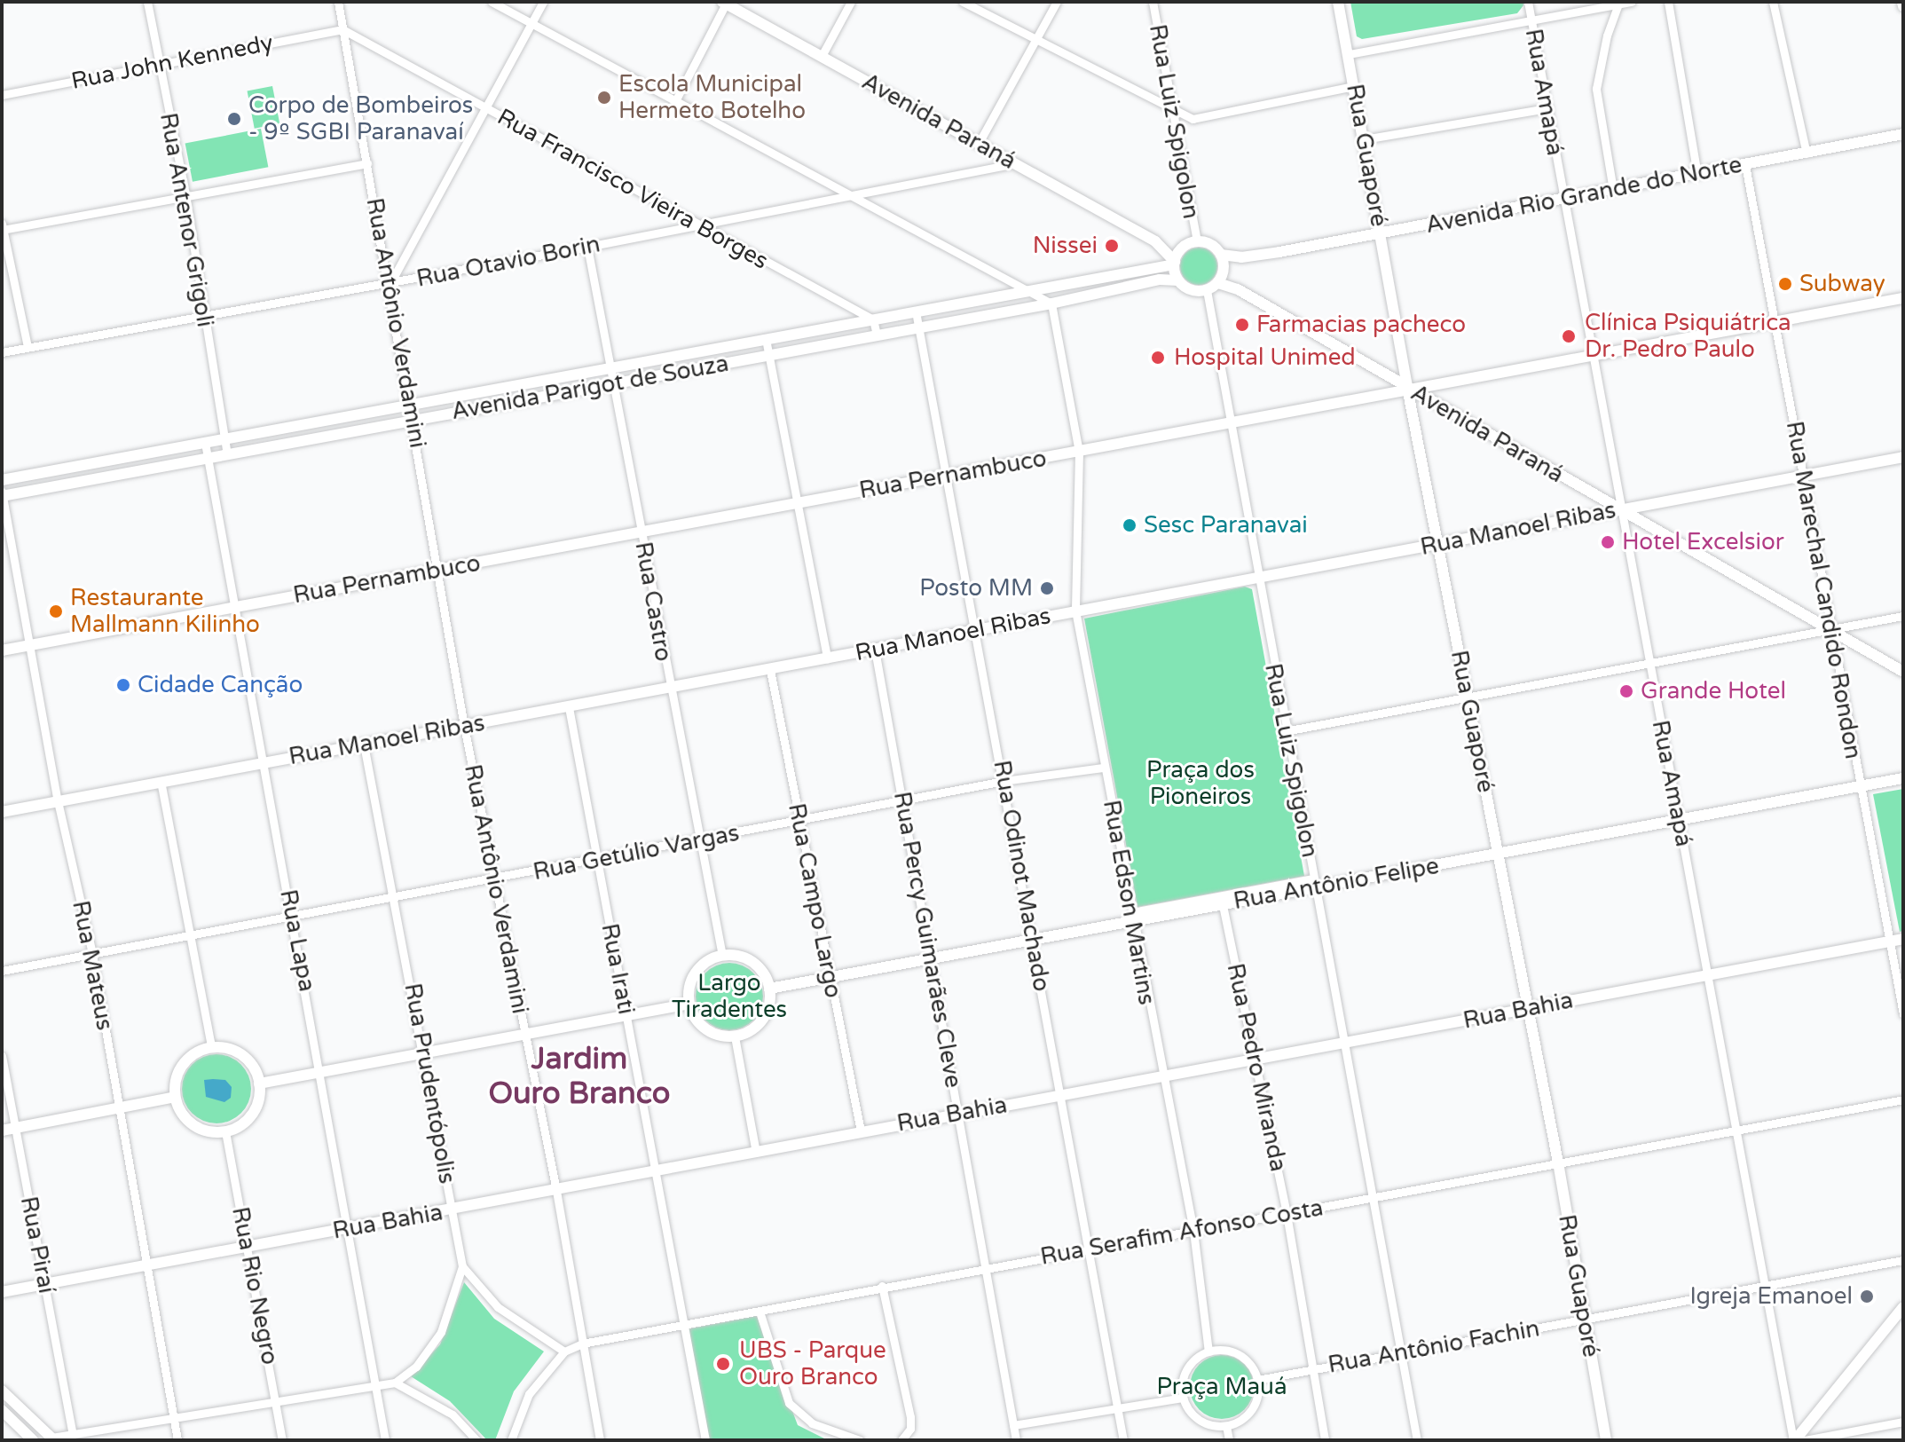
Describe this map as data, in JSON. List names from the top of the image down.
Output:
{
  "streets": {
    "street": [
      "Rua John Kennedy",
      "Rua Amapá",
      "Avenida Paraná",
      "Rua Luiz Spigolon",
      "Rua Guaporé",
      "Rua Francisco Vieira Borges",
      "Avenida Rio Grande do Norte",
      "Rua Antenor Grigoli",
      "Rua Otavio Borin",
      "Rua Antônio Verdamini",
      "Avenida Parigot de Souza",
      "Rua Pernambuco",
      "Rua Manoel Ribas",
      "Rua Marechal Candido Rondon",
      "Rua Castro",
      "Rua Getúlio Vargas",
      "Rua Odinot Machado",
      "Rua Antônio Felipe",
      "Rua Campo Largo",
      "Rua Edson Martins",
      "Rua Percy Guimarães Cleve",
      "Rua Lapa",
      "Rua Mateus",
      "Rua Irati",
      "Rua Bahia",
      "Rua Pedro Miranda",
      "Rua Prudentópolis",
      "Rua Serafim Afonso Costa",
      "Rua Piraí",
      "Rua Rio Negro",
      "Rua Antônio Fachin"
    ]
  },
  "crossings": [
    ["Rua John Kennedy", "Rua Francisco Vieira Borges"],
    ["Rua John Kennedy", "Rua Antenor Grigoli"],
    ["Rua John Kennedy", "Rua Antônio Verdamini"],
    ["Rua Amapá", "Avenida Paraná"],
    ["Rua Amapá", "Avenida Rio Grande do Norte"],
    ["Rua Amapá", "Rua Pernambuco"],
    ["Rua Amapá", "Rua Manoel Ribas"],
    ["Rua Amapá", "Rua Antônio Felipe"],
    ["Rua Amapá", "Rua Bahia"],
    ["Rua Amapá", "Rua Serafim Afonso Costa"],
    ["Rua Amapá", "Rua Antônio Fachin"],
    ["Avenida Paraná", "Rua Luiz Spigolon"],
    ["Avenida Paraná", "Rua Guaporé"],
    ["Avenida Paraná", "Avenida Rio Grande do Norte"],
    ["Avenida Paraná", "Rua Otavio Borin"],
    ["Avenida Paraná", "Avenida Parigot de Souza"],
    ["Avenida Paraná", "Rua Pernambuco"],
    ["Avenida Paraná", "Rua Manoel Ribas"],
    ["Avenida Paraná", "Rua Marechal Candido Rondon"],
    ["Rua Luiz Spigolon", "Avenida Rio Grande do Norte"],
    ["Rua Luiz Spigolon", "Avenida Parigot de Souza"],
    ["Rua Luiz Spigolon", "Rua Pernambuco"],
    ["Rua Luiz Spigolon", "Rua Manoel Ribas"],
    ["Rua Luiz Spigolon", "Rua Antônio Felipe"],
    ["Rua Luiz Spigolon", "Rua Bahia"],
    ["Rua Luiz Spigolon", "Rua Serafim Afonso Costa"],
    ["Rua Luiz Spigolon", "Rua Antônio Fachin"],
    ["Rua Guaporé", "Avenida Rio Grande do Norte"],
    ["Rua Guaporé", "Rua Pernambuco"],
    ["Rua Guaporé", "Rua Manoel Ribas"],
    ["Rua Guaporé", "Rua Antônio Felipe"],
    ["Rua Guaporé", "Rua Bahia"],
    ["Rua Guaporé", "Rua Serafim Afonso Costa"],
    ["Rua Guaporé", "Rua Antônio Fachin"],
    ["Rua Francisco Vieira Borges", "Rua Otavio Borin"],
    ["Rua Francisco Vieira Borges", "Rua Antônio Verdamini"],
    ["Rua Francisco Vieira Borges", "Avenida Parigot de Souza"],
    ["Avenida Rio Grande do Norte", "Avenida Parigot de Souza"],
    ["Avenida Rio Grande do Norte", "Rua Marechal Candido Rondon"],
    ["Rua Antenor Grigoli", "Rua Otavio Borin"],
    ["Rua Antenor Grigoli", "Avenida Parigot de Souza"],
    ["Rua Otavio Borin", "Rua Antônio Verdamini"],
    ["Rua Otavio Borin", "Rua Castro"],
    ["Rua Antônio Verdamini", "Avenida Parigot de Souza"],
    ["Rua Antônio Verdamini", "Rua Pernambuco"],
    ["Rua Antônio Verdamini", "Rua Manoel Ribas"],
    ["Rua Antônio Verdamini", "Rua Getúlio Vargas"],
    ["Rua Antônio Verdamini", "Rua Bahia"],
    ["Rua Antônio Verdamini", "Rua Serafim Afonso Costa"],
    ["Avenida Parigot de Souza", "Rua Castro"],
    ["Avenida Parigot de Souza", "Rua Odinot Machado"],
    ["Avenida Parigot de Souza", "Rua Edson Martins"],
    ["Avenida Parigot de Souza", "Rua Lapa"],
    ["Avenida Parigot de Souza", "Rua Mateus"],
    ["Rua Pernambuco", "Rua Marechal Candido Rondon"],
    ["Rua Pernambuco", "Rua Castro"],
    ["Rua Pernambuco", "Rua Odinot Machado"],
    ["Rua Pernambuco", "Rua Edson Martins"],
    ["Rua Pernambuco", "Rua Lapa"],
    ["Rua Pernambuco", "Rua Mateus"],
    ["Rua Manoel Ribas", "Rua Marechal Candido Rondon"],
    ["Rua Manoel Ribas", "Rua Castro"],
    ["Rua Manoel Ribas", "Rua Odinot Machado"],
    ["Rua Manoel Ribas", "Rua Campo Largo"],
    ["Rua Manoel Ribas", "Rua Edson Martins"],
    ["Rua Manoel Ribas", "Rua Percy Guimarães Cleve"],
    ["Rua Manoel Ribas", "Rua Lapa"],
    ["Rua Manoel Ribas", "Rua Mateus"],
    ["Rua Manoel Ribas", "Rua Irati"],
    ["Rua Manoel Ribas", "Rua Prudentópolis"],
    ["Rua Marechal Candido Rondon", "Rua Antônio Felipe"],
    ["Rua Marechal Candido Rondon", "Rua Bahia"],
    ["Rua Castro", "Rua Getúlio Vargas"],
    ["Rua Castro", "Rua Antônio Felipe"],
    ["Rua Getúlio Vargas", "Rua Odinot Machado"],
    ["Rua Getúlio Vargas", "Rua Campo Largo"],
    ["Rua Getúlio Vargas", "Rua Edson Martins"],
    ["Rua Getúlio Vargas", "Rua Percy Guimarães Cleve"],
    ["Rua Getúlio Vargas", "Rua Lapa"],
    ["Rua Getúlio Vargas", "Rua Mateus"],
    ["Rua Getúlio Vargas", "Rua Irati"],
    ["Rua Getúlio Vargas", "Rua Prudentópolis"],
    ["Rua Odinot Machado", "Rua Antônio Felipe"],
    ["Rua Odinot Machado", "Rua Bahia"],
    ["Rua Odinot Machado", "Rua Serafim Afonso Costa"],
    ["Rua Antônio Felipe", "Rua Campo Largo"],
    ["Rua Antônio Felipe", "Rua Edson Martins"],
    ["Rua Antônio Felipe", "Rua Percy Guimarães Cleve"],
    ["Rua Antônio Felipe", "Rua Pedro Miranda"],
    ["Rua Campo Largo", "Rua Bahia"],
    ["Rua Edson Martins", "Rua Bahia"],
    ["Rua Edson Martins", "Rua Serafim Afonso Costa"],
    ["Rua Edson Martins", "Rua Antônio Fachin"],
    ["Rua Percy Guimarães Cleve", "Rua Bahia"],
    ["Rua Percy Guimarães Cleve", "Rua Serafim Afonso Costa"],
    ["Rua Lapa", "Rua Bahia"],
    ["Rua Mateus", "Rua Bahia"],
    ["Rua Irati", "Rua Bahia"],
    ["Rua Irati", "Rua Serafim Afonso Costa"],
    ["Rua Bahia", "Rua Pedro Miranda"],
    ["Rua Bahia", "Rua Prudentópolis"],
    ["Rua Bahia", "Rua Piraí"],
    ["Rua Bahia", "Rua Rio Negro"],
    ["Rua Pedro Miranda", "Rua Serafim Afonso Costa"],
    ["Rua Pedro Miranda", "Rua Antônio Fachin"]
  ],
  "districts": ["Jardim Ouro Branco"],
  "parks": ["Praça dos Pioneiros", "Largo Tiradentes", "Praça Mauá"],
  "places": [
    "Escola Municipal Hermeto Botelho",
    "Corpo de Bombeiros - 9º SGBI Paranavaí",
    "Nissei",
    "Subway",
    "Farmacias pacheco",
    "Clínica Psiquiátrica Dr. Pedro Paulo",
    "Hospital Unimed",
    "Sesc Paranavai",
    "Hotel Excelsior",
    "Posto MM",
    "Restaurante Mallmann Kilinho",
    "Cidade Canção",
    "Grande Hotel",
    "Igreja Emanoel",
    "UBS - Parque Ouro Branco"
  ]
}
